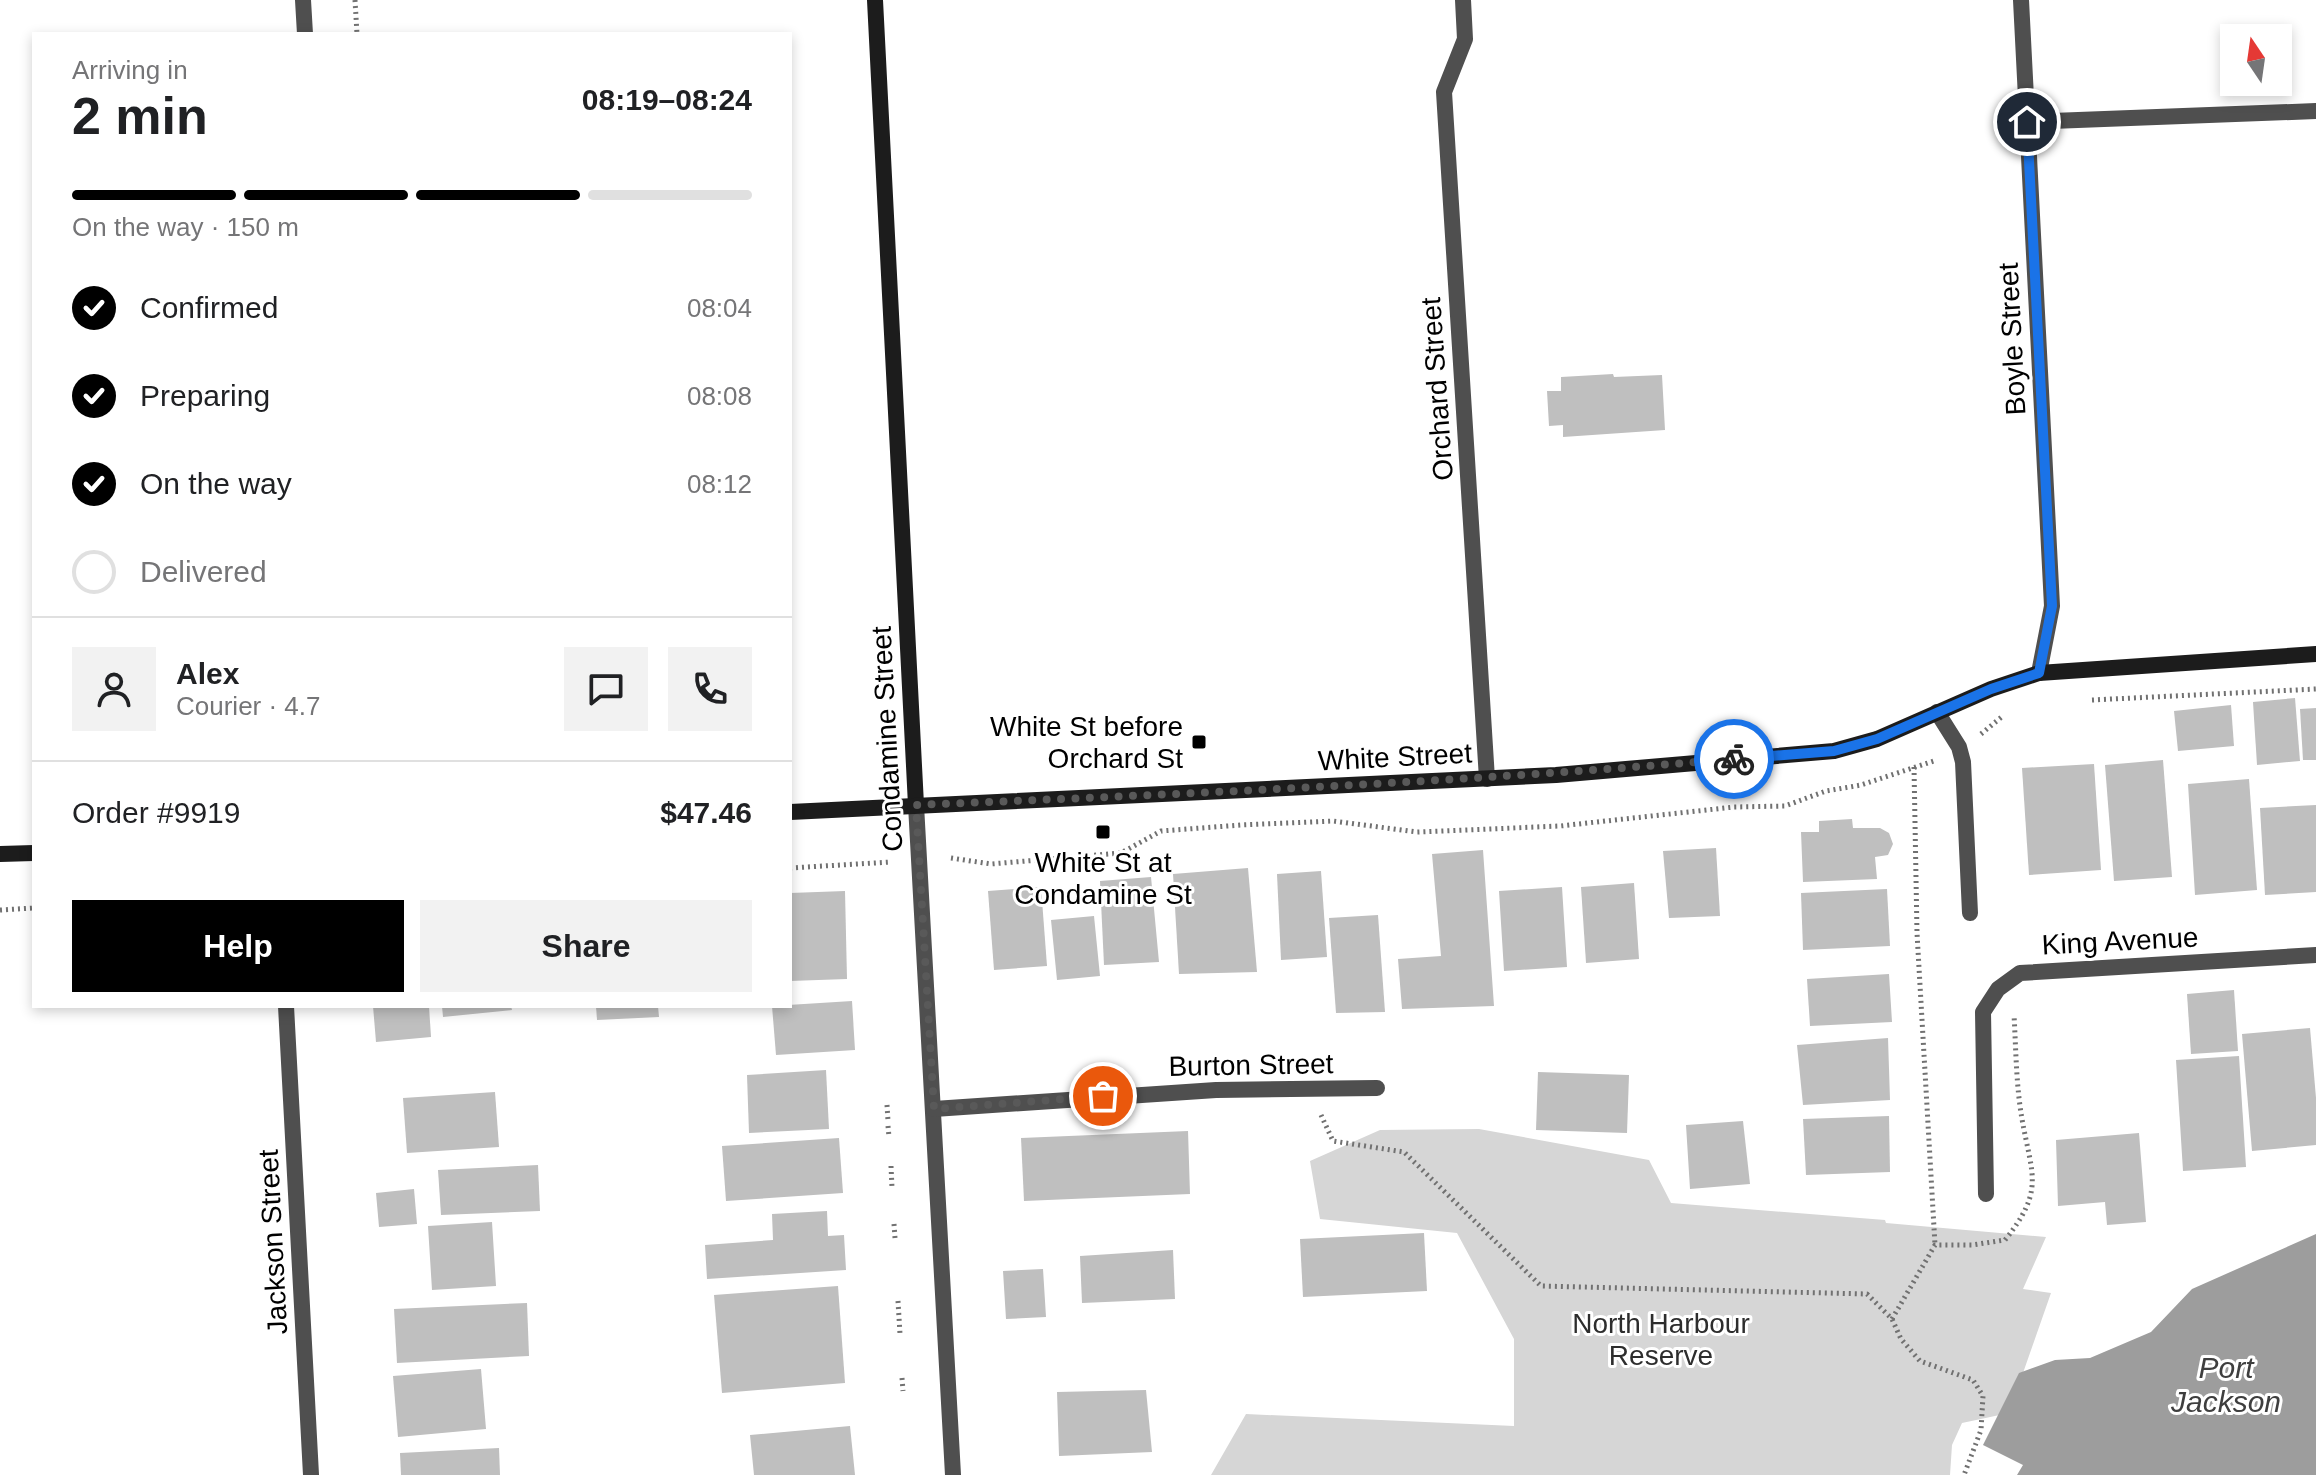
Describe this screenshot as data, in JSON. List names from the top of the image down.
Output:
{
  "streets": {
    "street": [
      "Boyle Street",
      "Orchard Street",
      "Condamine Street",
      "White Street",
      "King Avenue",
      "Burton Street",
      "Jackson Street"
    ]
  },
  "crossings": [
    ["Boyle Street", "White Street"],
    ["Orchard Street", "White Street"],
    ["Condamine Street", "White Street"],
    ["Condamine Street", "Burton Street"]
  ],
  "water": ["Port Jackson"],
  "parks": ["North Harbour Reserve"],
  "places": {
    "transit": ["White St before Orchard St", "White St at Condamine St"]
  },
  "north": "top",
  "page": {
    "heading": ["2 min", "Arriving in", "08:19–08:24"],
    "panel": [
      "Alex",
      "Courier · 4.7",
      "Order #9919",
      "$47.46"
    ],
    "bar": "On the way · 150 m",
    "list": [
      ["Confirmed", "08:04"],
      ["Preparing", "08:08"],
      ["On the way", "08:12"],
      "Delivered"
    ],
    "buttons": ["Help", "Share"]
  }
}
